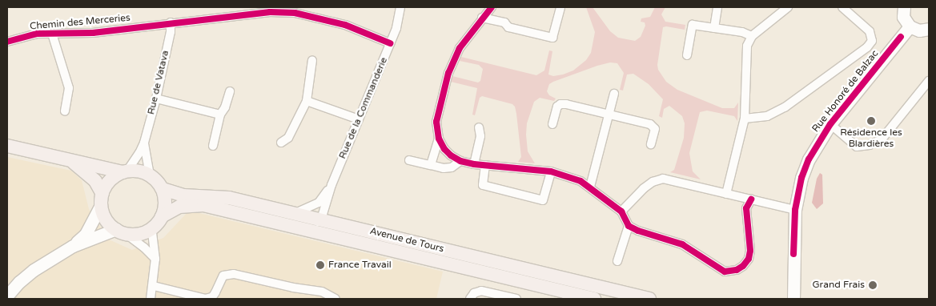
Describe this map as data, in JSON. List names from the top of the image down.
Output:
{
  "streets": {
    "main road": ["Avenue de Tours"],
    "street": [
      "Chemin des Merceries",
      "Rue de Vatava",
      "Rue Honoré de Balzac",
      "Rue de la Commanderie"
    ]
  },
  "crossings": [
    ["Chemin des Merceries", "Rue de Vatava"],
    ["Chemin des Merceries", "Rue de la Commanderie"],
    ["Rue de Vatava", "Avenue de Tours"],
    ["Rue de la Commanderie", "Avenue de Tours"]
  ],
  "places": ["Résidence les Blardières", "France Travail", "Grand Frais"]
}
